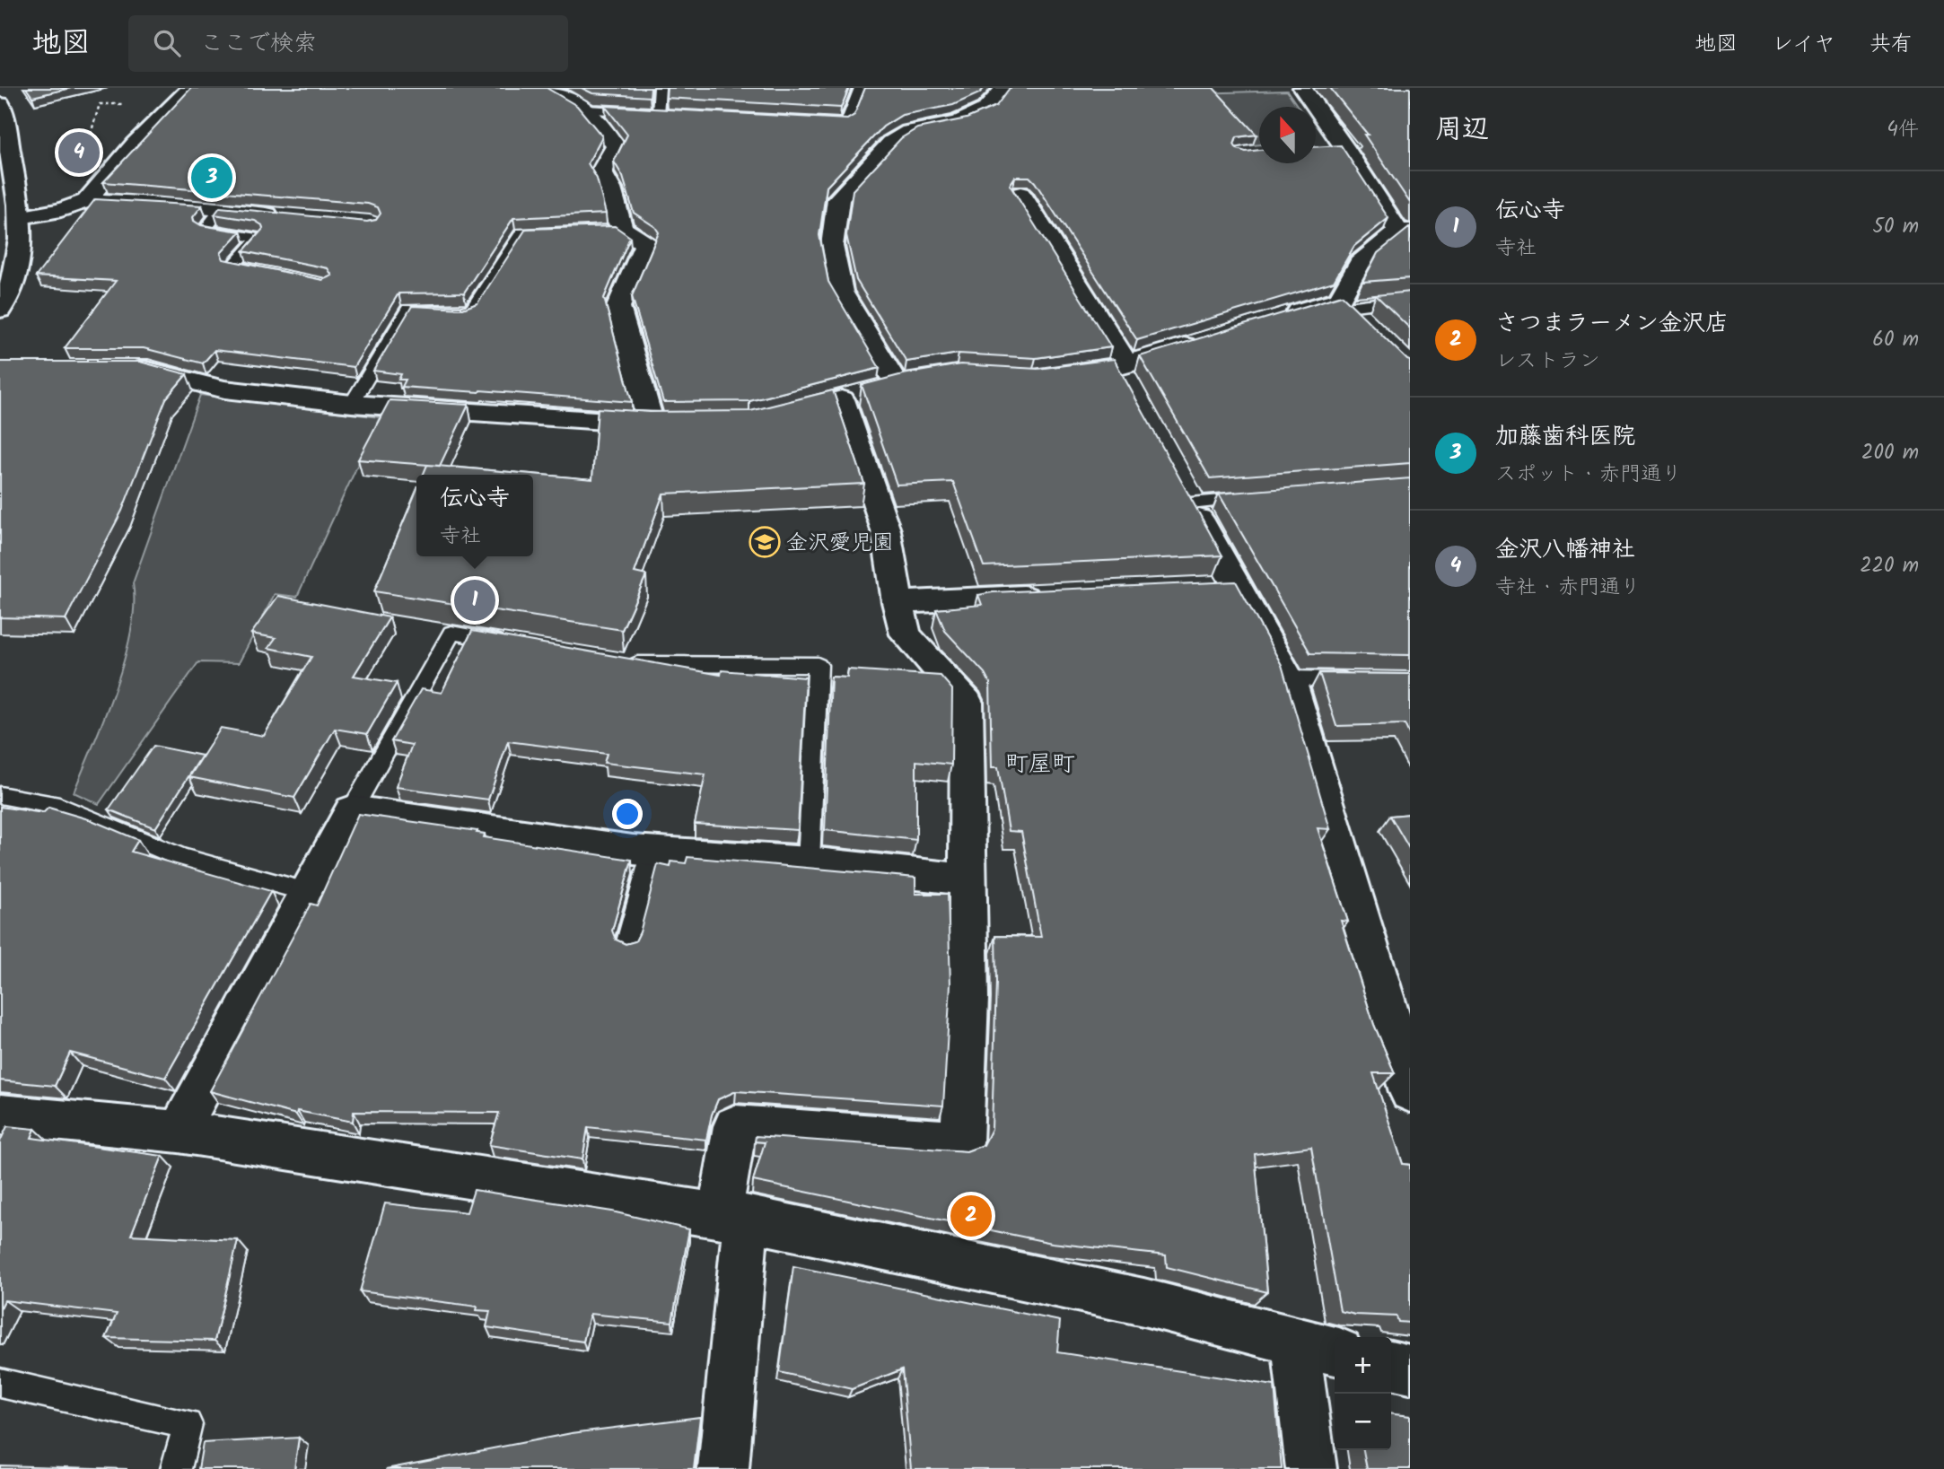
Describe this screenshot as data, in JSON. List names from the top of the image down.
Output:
{
  "districts": ["町屋町"],
  "places": {
    "school or university": ["金沢愛児園"]
  },
  "north": "top",
  "page": {
    "header": "地図",
    "search": "ここで検索",
    "nav": ["地図", "レイヤ", "共有"],
    "heading": ["周辺", "4件"],
    "pins": [
      "4",
      "3",
      "1",
      "2"
    ],
    "list": [
      {
        "mark": "1",
        "name": "伝心寺",
        "note": "寺社",
        "value": "50 m"
      },
      {
        "mark": "2",
        "name": "さつまラーメン金沢店",
        "note": "レストラン",
        "value": "60 m"
      },
      {
        "mark": "3",
        "name": "加藤歯科医院",
        "note": "スポット · 赤門通り",
        "value": "200 m"
      },
      {
        "mark": "4",
        "name": "金沢八幡神社",
        "note": "寺社 · 赤門通り",
        "value": "220 m"
      }
    ],
    "popup": ["伝心寺", "寺社"],
    "map_buttons": ["+", "−"]
  }
}
